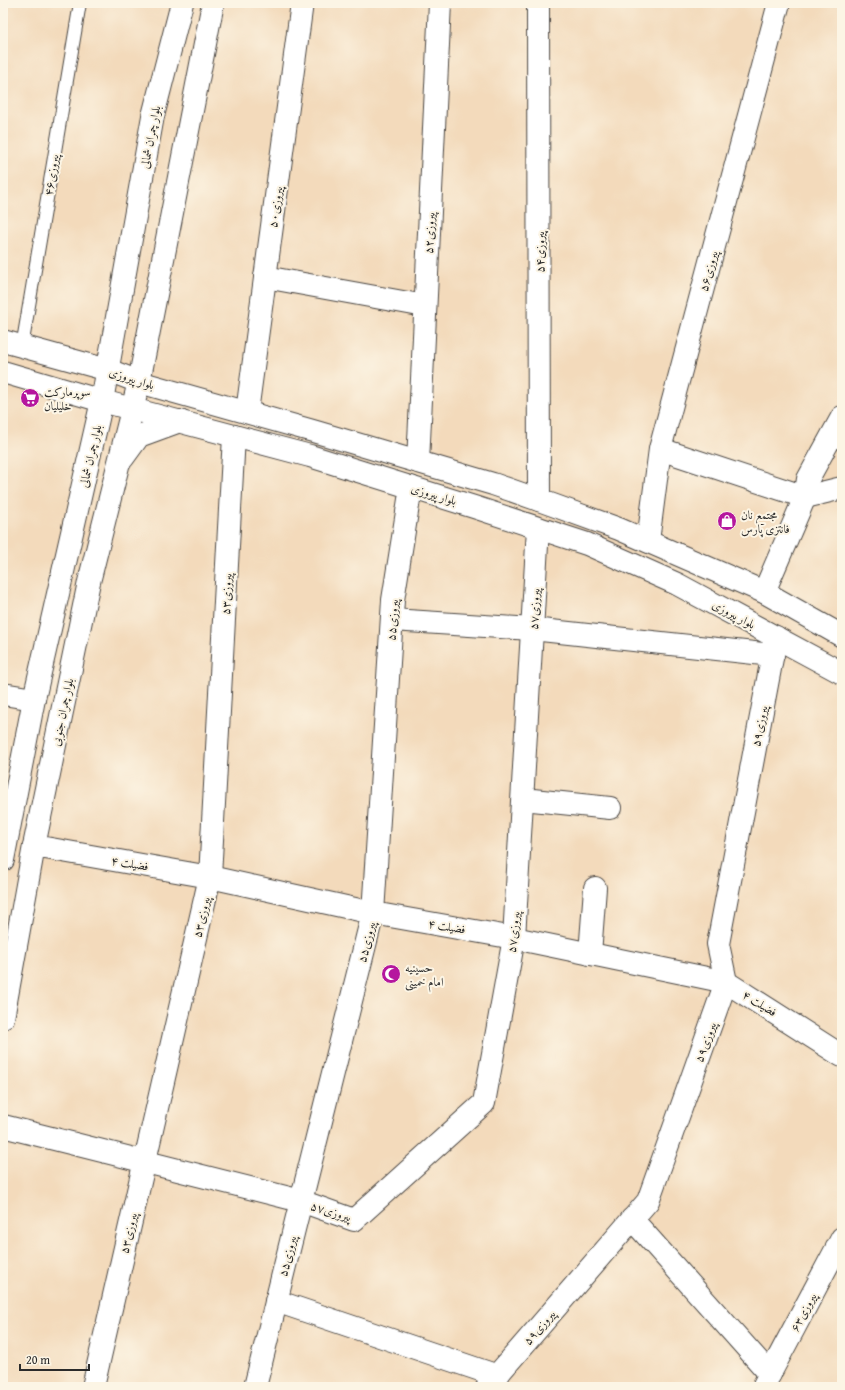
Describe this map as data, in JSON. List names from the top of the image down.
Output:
{
  "streets": {
    "street": [
      "بلوار چمران شمالی",
      "پیروزی۵۰",
      "پیروزی۵۲",
      "پیروزی۵۴",
      "پیروزی۵۶",
      "بلوار پیروزی",
      "پیروزی۵۳",
      "پیروزی۵۷",
      "پیروزی۵۵",
      "بلوار چمران جنوبی",
      "پیروزی۵۹",
      "فضیلت ۴",
      "پیروزی۶۳"
    ],
    "lane": ["پیروزی۴۶"]
  },
  "crossings": [
    ["بلوار چمران شمالی", "بلوار پیروزی"],
    ["پیروزی۴۶", "بلوار پیروزی"],
    ["پیروزی۵۰", "بلوار پیروزی"],
    ["پیروزی۵۲", "بلوار پیروزی"],
    ["پیروزی۵۴", "بلوار پیروزی"],
    ["پیروزی۵۶", "بلوار پیروزی"],
    ["بلوار پیروزی", "پیروزی۵۳"],
    ["بلوار پیروزی", "پیروزی۵۷"],
    ["بلوار پیروزی", "پیروزی۵۵"],
    ["بلوار پیروزی", "بلوار چمران جنوبی"],
    ["بلوار پیروزی", "پیروزی۵۹"],
    ["پیروزی۵۳", "فضیلت ۴"],
    ["پیروزی۵۷", "پیروزی۵۵"],
    ["پیروزی۵۷", "فضیلت ۴"],
    ["پیروزی۵۵", "فضیلت ۴"],
    ["بلوار چمران جنوبی", "فضیلت ۴"],
    ["پیروزی۵۹", "فضیلت ۴"]
  ],
  "places": {
    "supermarket": ["سوپرمارکت خلیلیان"],
    "shop": ["مجتمع نان فانتزی پارس"],
    "mosque": ["حسینیه امام خمینی"]
  },
  "scale_bar": "20 m"
}
